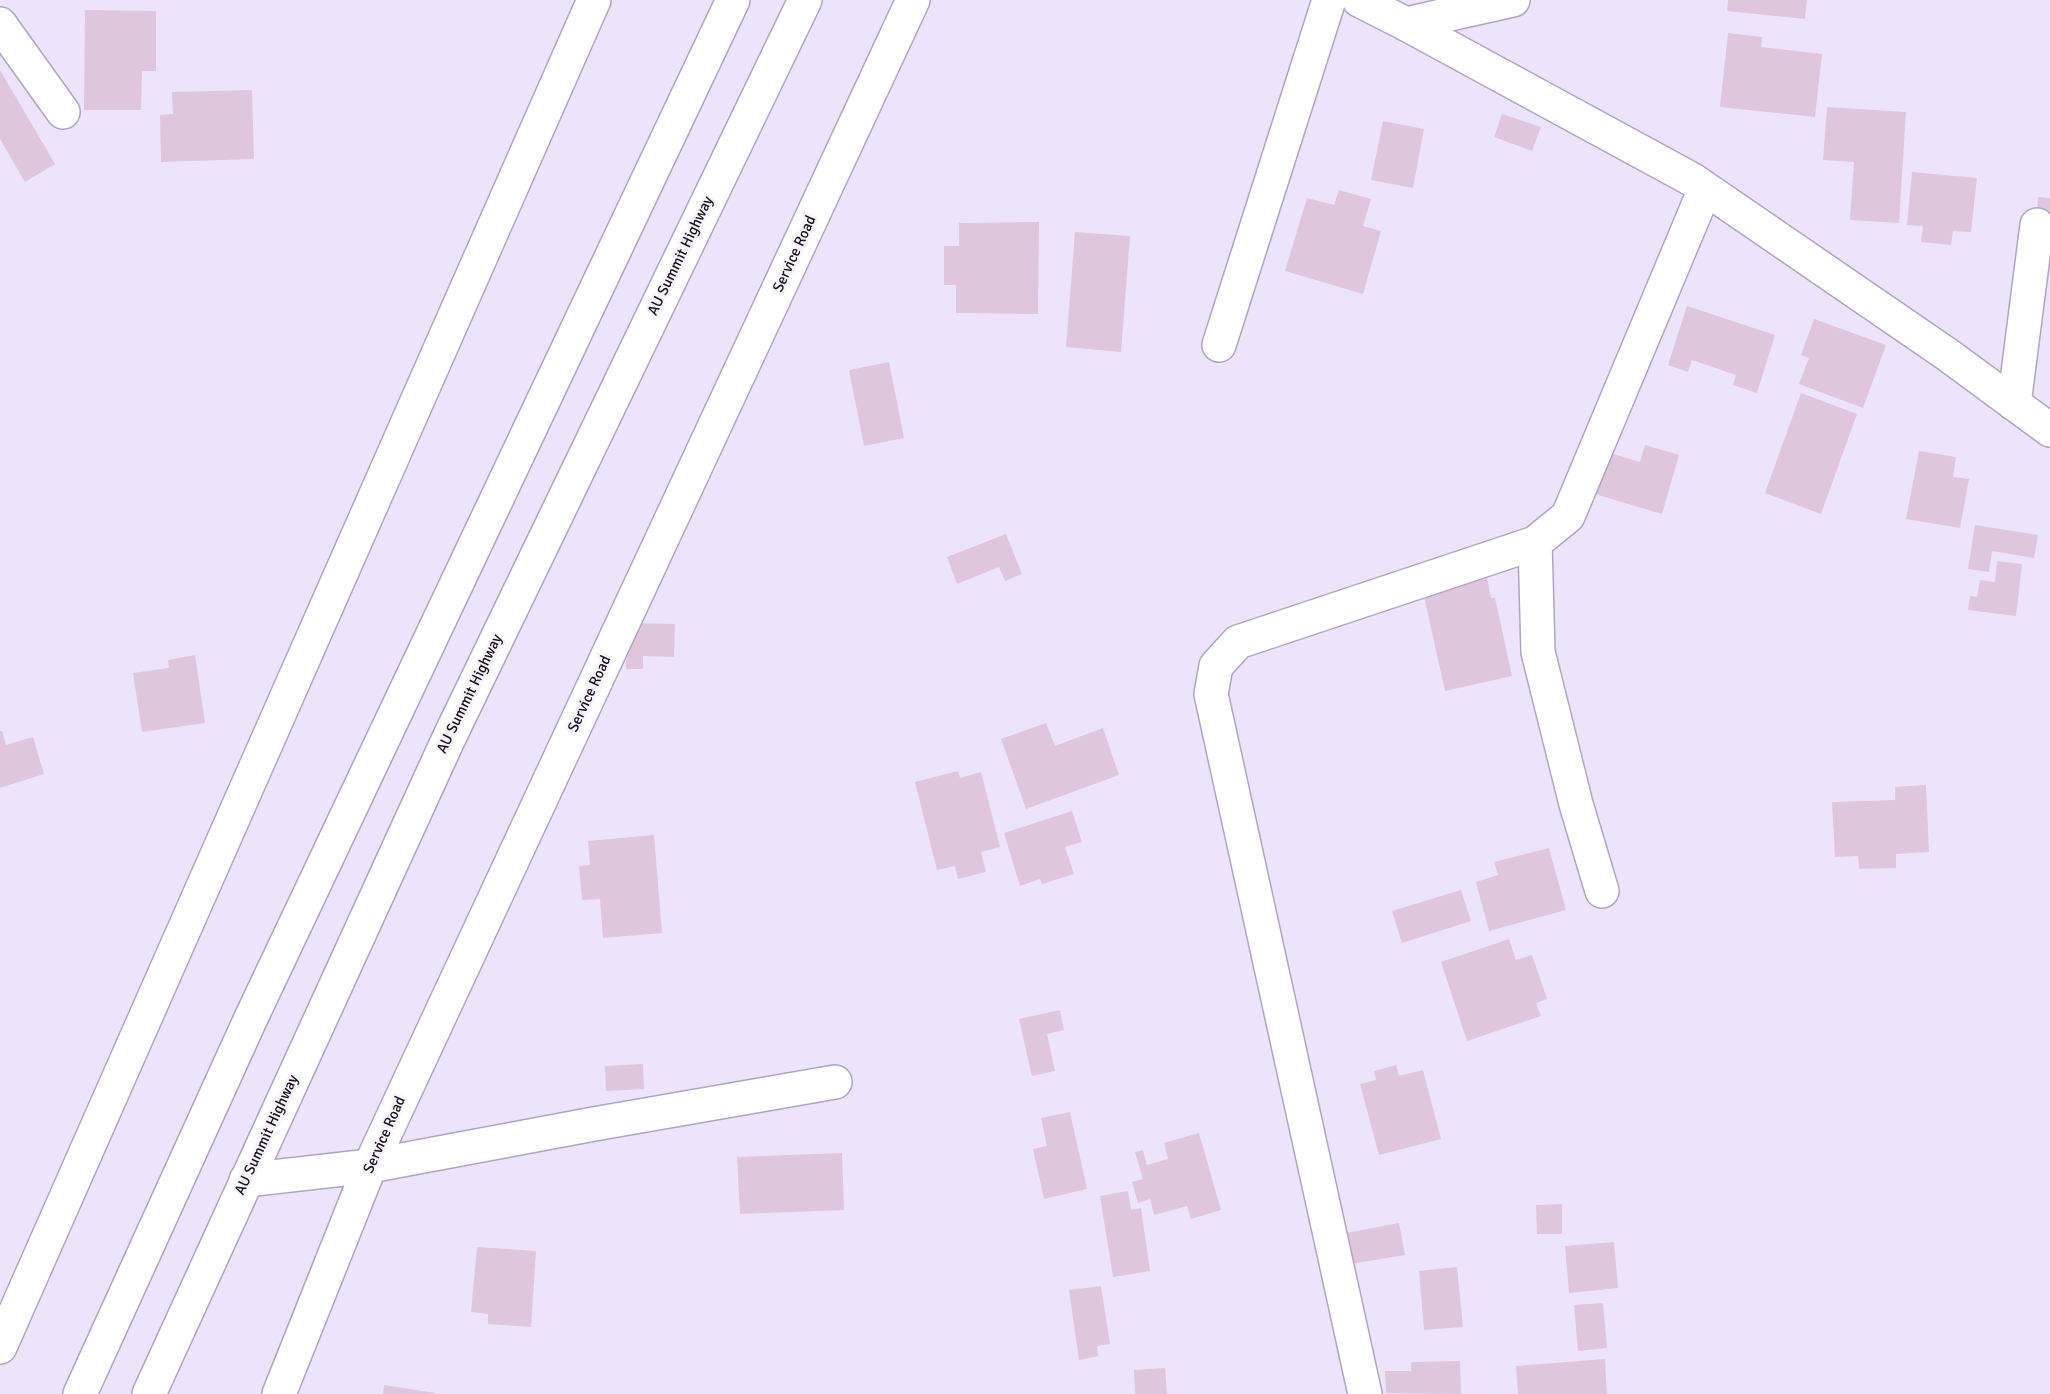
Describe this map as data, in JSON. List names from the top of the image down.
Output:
{
  "streets": {
    "street": ["Service Road", "AU Summit Highway"]
  }
}
